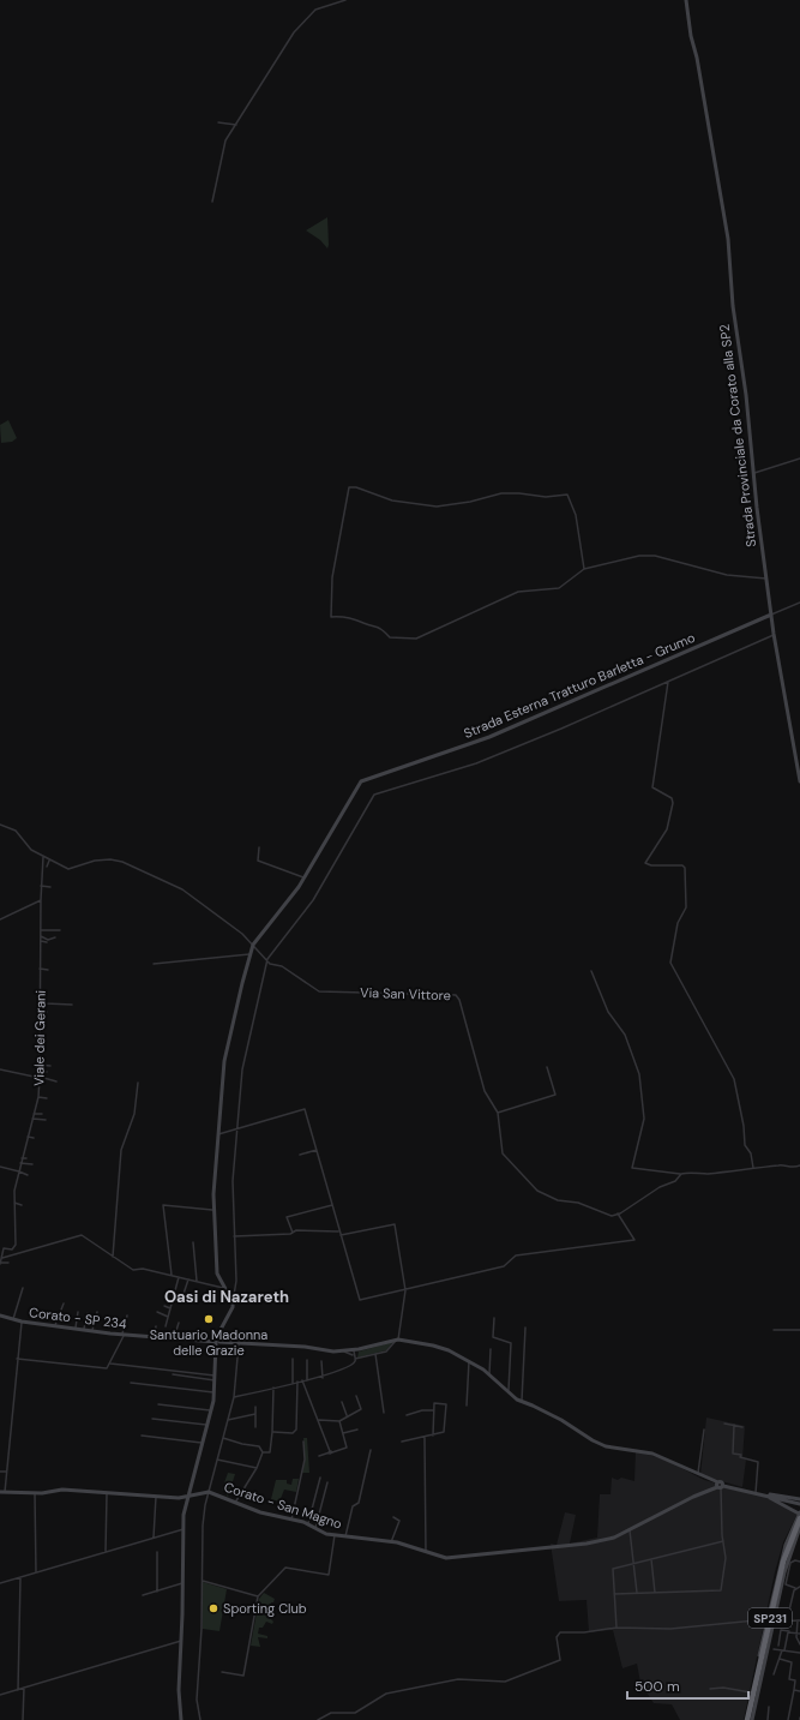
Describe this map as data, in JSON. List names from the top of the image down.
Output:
{
  "streets": {
    "highway": ["SP231"],
    "main road": [
      "Strada Provinciale da Corato alla SP2",
      "Strada Esterna Tratturo Barletta - Grumo",
      "Corato - SP 234",
      "Corato - San Magno"
    ],
    "street": ["Via San Vittore", "Viale dei Gerani"]
  },
  "crossings": [
    ["Strada Provinciale da Corato alla SP2", "Strada Esterna Tratturo Barletta - Grumo"],
    ["Strada Esterna Tratturo Barletta - Grumo", "Via San Vittore"],
    ["Via San Vittore", "Viale dei Gerani"],
    ["Corato - SP 234", "Corato - San Magno"]
  ],
  "districts": ["Oasi di Nazareth"],
  "places": ["Santuario Madonna delle Grazie", "Sporting Club"],
  "scale_bar": "500 m"
}
